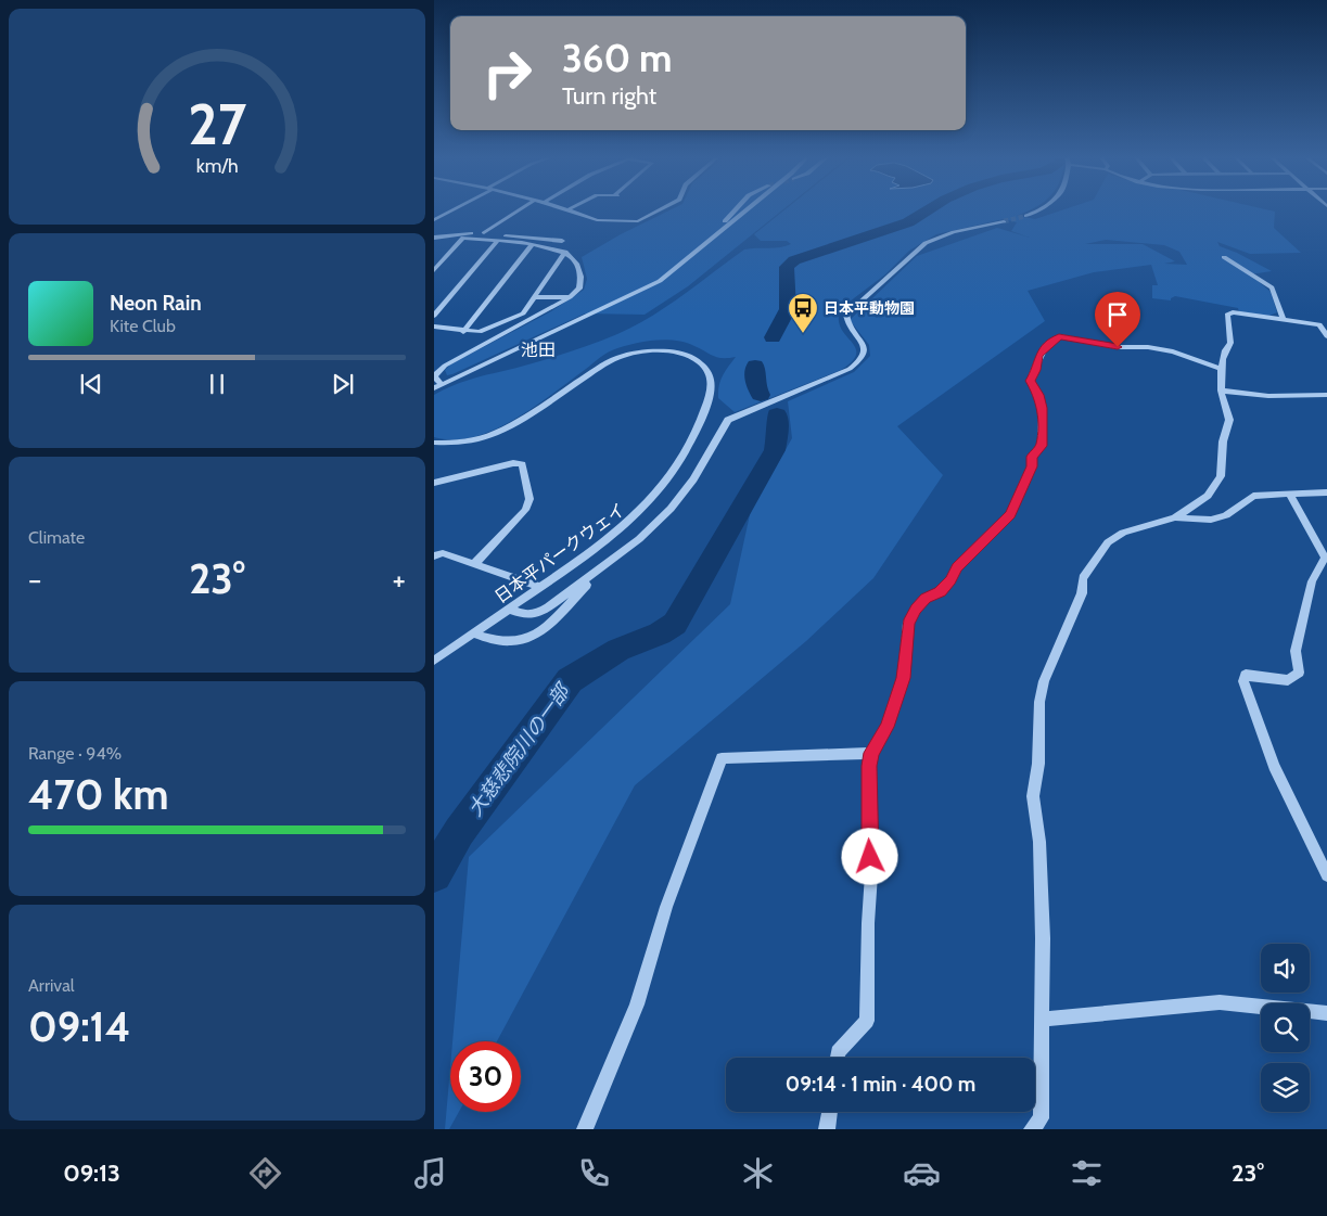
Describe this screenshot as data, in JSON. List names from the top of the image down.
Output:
{
  "streets": {
    "street": ["日本平パークウェイ"]
  },
  "districts": ["池田"],
  "water": ["大慈悲院川の一部"],
  "places": {
    "bus stop": ["日本平動物園"]
  },
  "page": {
    "turn": ["360 m", "Turn right"],
    "song": ["Neon Rain", "Kite Club"],
    "tile": [
      "Climate",
      ["Range · 94%", "470 km"],
      ["Arrival", "09:14"]
    ],
    "heat": ["−", "23°", "+"],
    "limit": "30",
    "trip": "09:14 · 1 min · 400 m",
    "tabs": ["09:13", "23°"],
    "gauge": ["27", "km/h"]
  }
}
